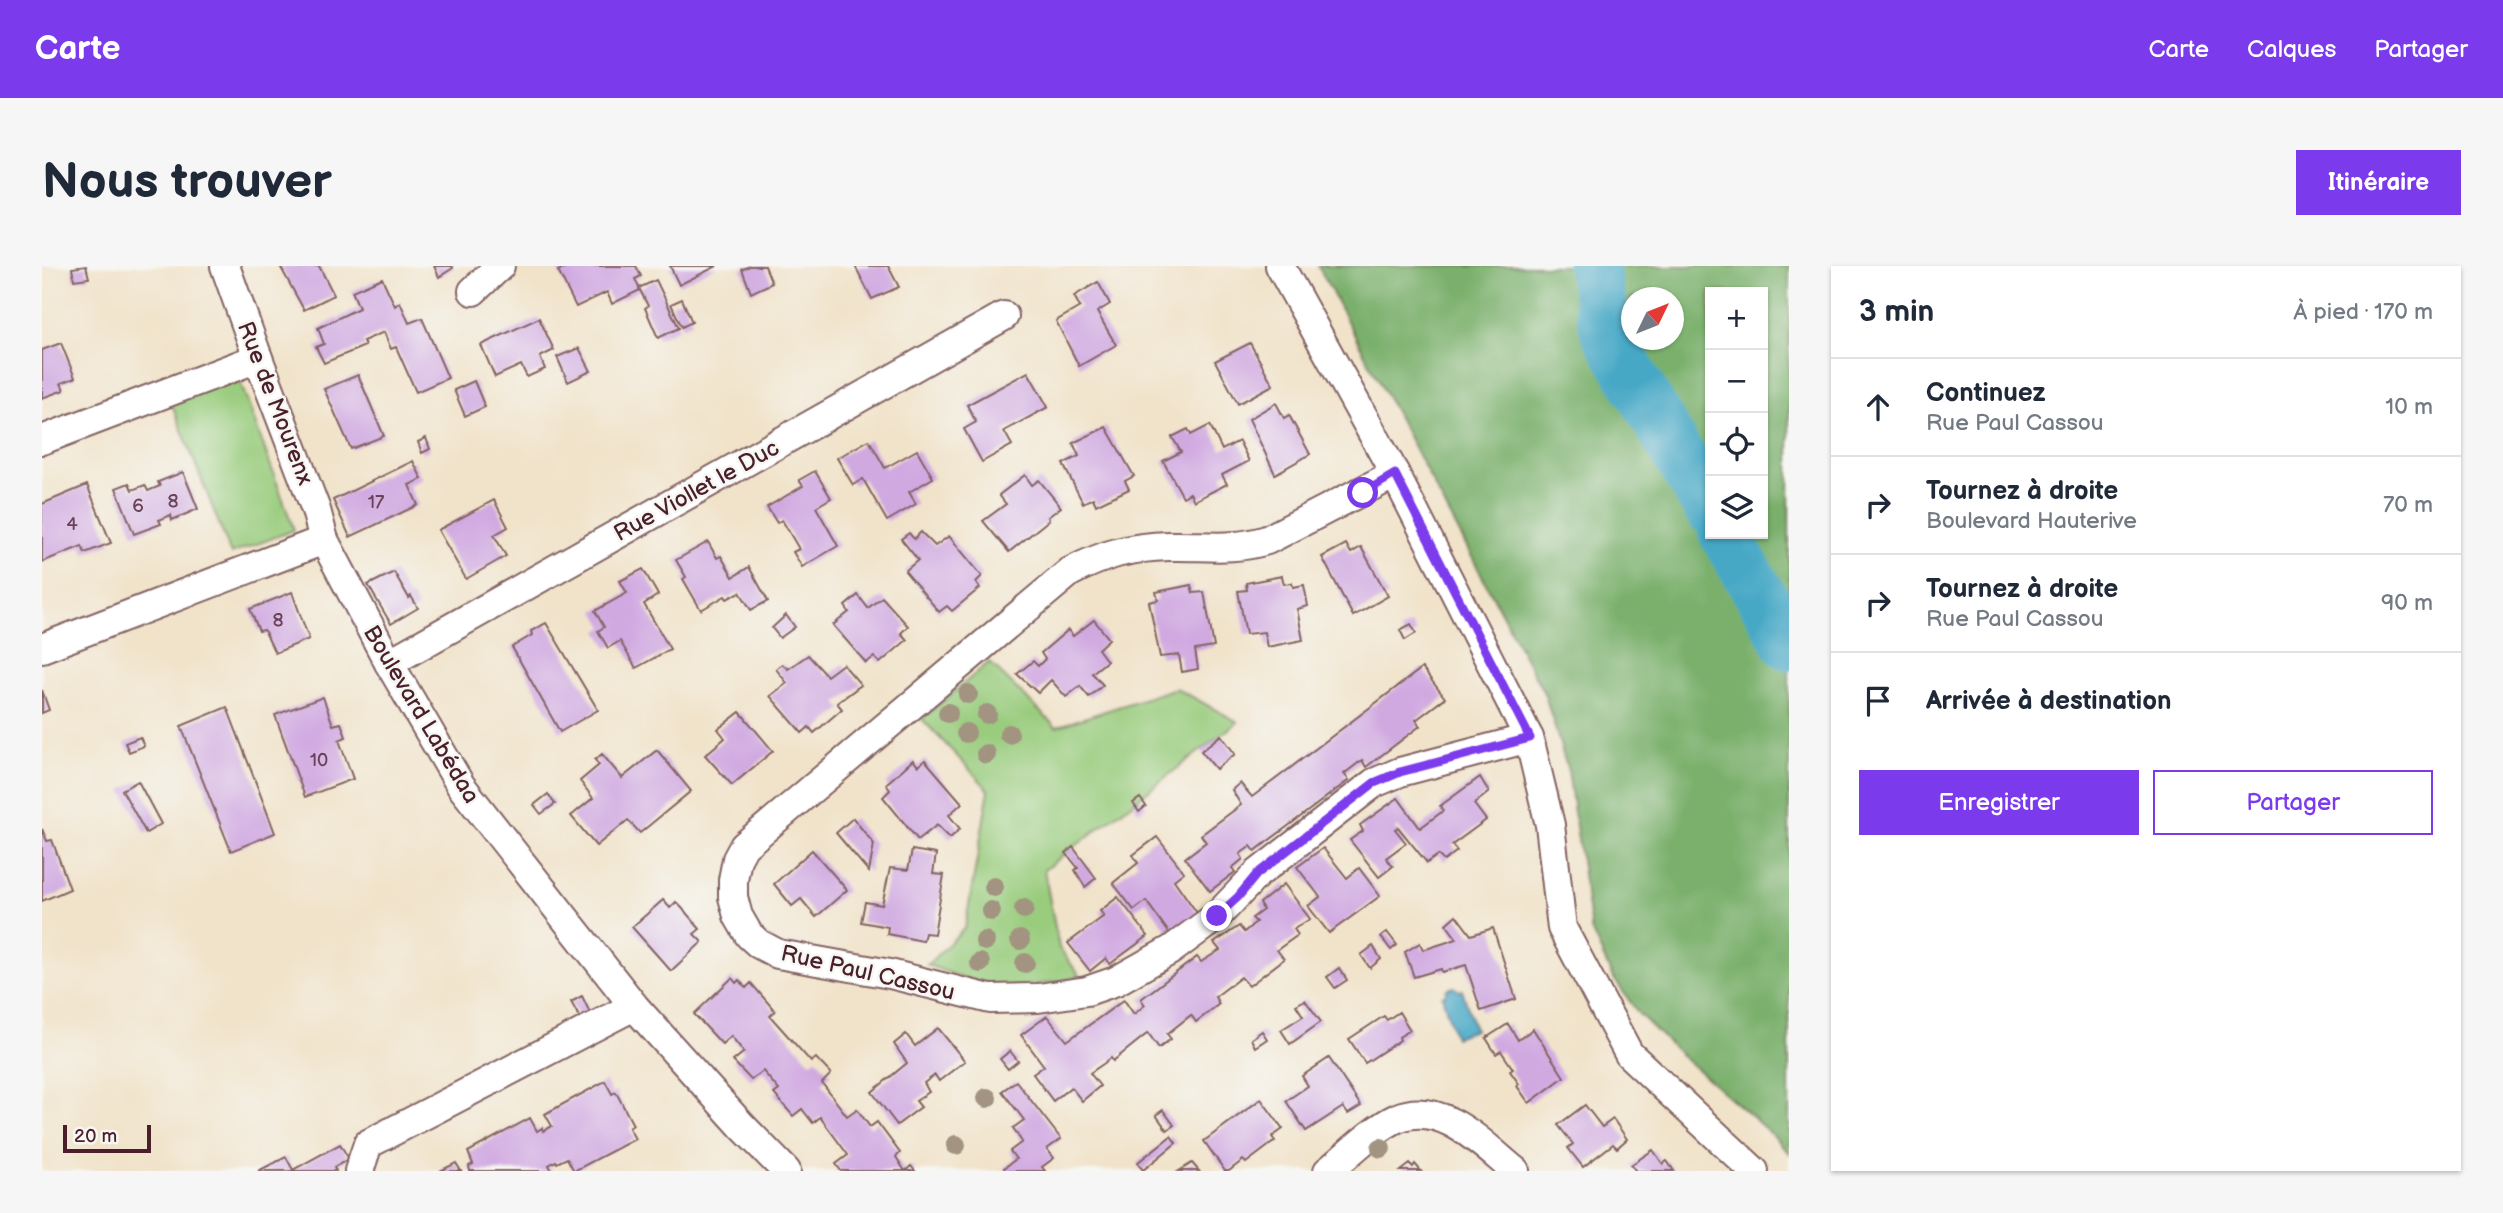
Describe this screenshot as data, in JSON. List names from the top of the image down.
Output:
{
  "streets": {
    "street": [
      "Rue de Mourenx",
      "Rue Viollet le Duc",
      "Boulevard Labédaa",
      "Rue Paul Cassou"
    ]
  },
  "crossings": [
    ["Rue de Mourenx", "Boulevard Labédaa"],
    ["Rue Viollet le Duc", "Boulevard Labédaa"]
  ],
  "house_numbers": [
    "8",
    "17",
    "6",
    "4",
    "8",
    "10"
  ],
  "scale_bar": "20 m",
  "north": "top right",
  "page": {
    "header": "Carte",
    "nav": ["Carte", "Calques", "Partager"],
    "buttons": [
      "Itinéraire",
      ["Enregistrer", "Partager"]
    ],
    "title": "Nous trouver",
    "heading": ["3 min", "À pied · 170 m"],
    "map_buttons": ["+", "−"],
    "list": [
      ["Continuez", "Rue Paul Cassou", "10 m"],
      ["Tournez à droite", "Boulevard Hauterive", "70 m"],
      ["Tournez à droite", "Rue Paul Cassou", "90 m"],
      "Arrivée à destination"
    ],
    "scale": "20 m"
  }
}
